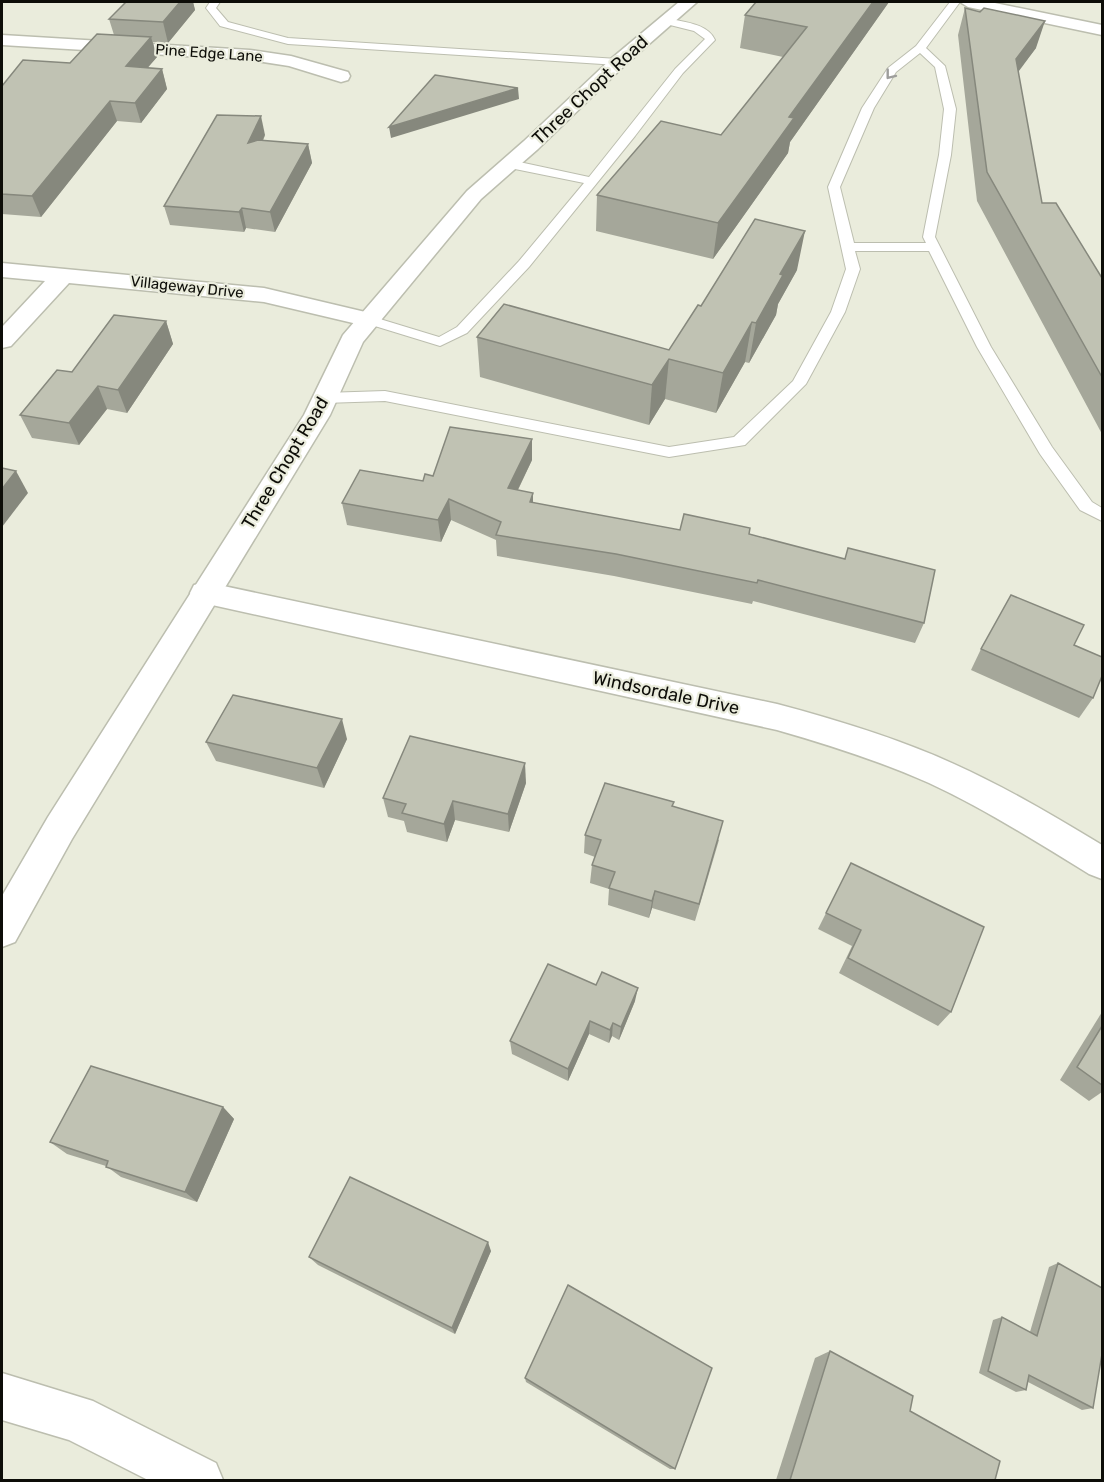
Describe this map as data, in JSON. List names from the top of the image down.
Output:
{
  "streets": {
    "street": [
      "Pine Edge Lane",
      "Three Chopt Road",
      "Villageway Drive",
      "Windsordale Drive"
    ]
  },
  "crossings": [
    ["Three Chopt Road", "Villageway Drive"],
    ["Three Chopt Road", "Windsordale Drive"]
  ]
}
